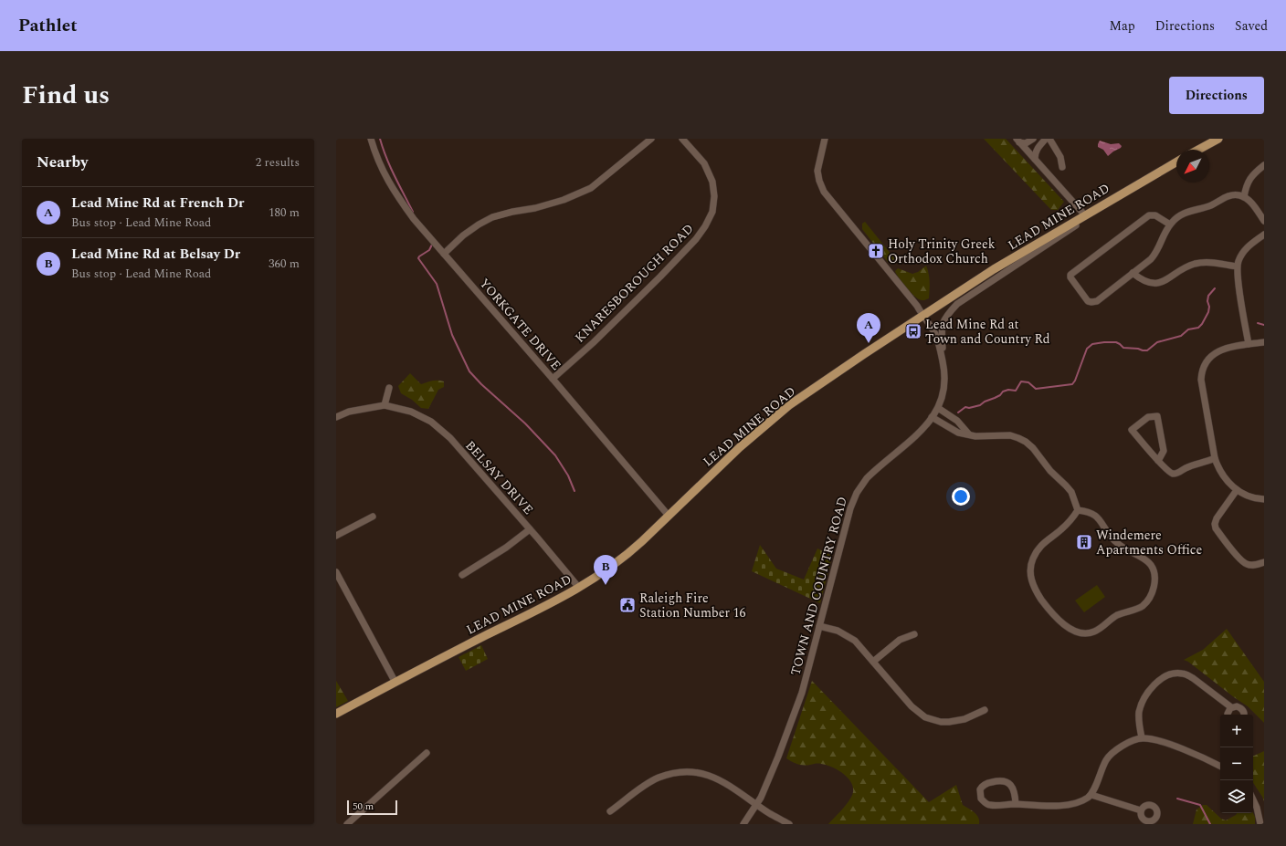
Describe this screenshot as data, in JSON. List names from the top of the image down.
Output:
{
  "streets": {
    "main road": ["LEAD MINE ROAD"],
    "street": [
      "KNARESBOROUGH ROAD",
      "YORKGATE DRIVE",
      "BELSAY DRIVE",
      "TOWN AND COUNTRY ROAD"
    ]
  },
  "crossings": [
    ["LEAD MINE ROAD", "YORKGATE DRIVE"],
    ["LEAD MINE ROAD", "BELSAY DRIVE"],
    ["LEAD MINE ROAD", "TOWN AND COUNTRY ROAD"],
    ["KNARESBOROUGH ROAD", "YORKGATE DRIVE"]
  ],
  "places": {
    "church": ["Holy Trinity Greek Orthodox Church"],
    "bus stop": ["Lead Mine Rd at Town and Country Rd"],
    "building": ["Windemere Apartments Office"],
    "public building": ["Raleigh Fire Station Number 16"]
  },
  "scale_bar": "50 m",
  "north": "bottom left",
  "page": {
    "header": "Pathlet",
    "nav": ["Map", "Directions", "Saved"],
    "title": "Find us",
    "buttons": "Directions",
    "heading": ["Nearby", "2 results"],
    "list": [
      {
        "mark": "A",
        "name": "Lead Mine Rd at French Dr",
        "note": "Bus stop · Lead Mine Road",
        "value": "180 m"
      },
      {
        "mark": "B",
        "name": "Lead Mine Rd at Belsay Dr",
        "note": "Bus stop · Lead Mine Road",
        "value": "360 m"
      }
    ],
    "pins": ["A", "B"],
    "map_buttons": ["+", "−"],
    "scale": "50 m"
  }
}
